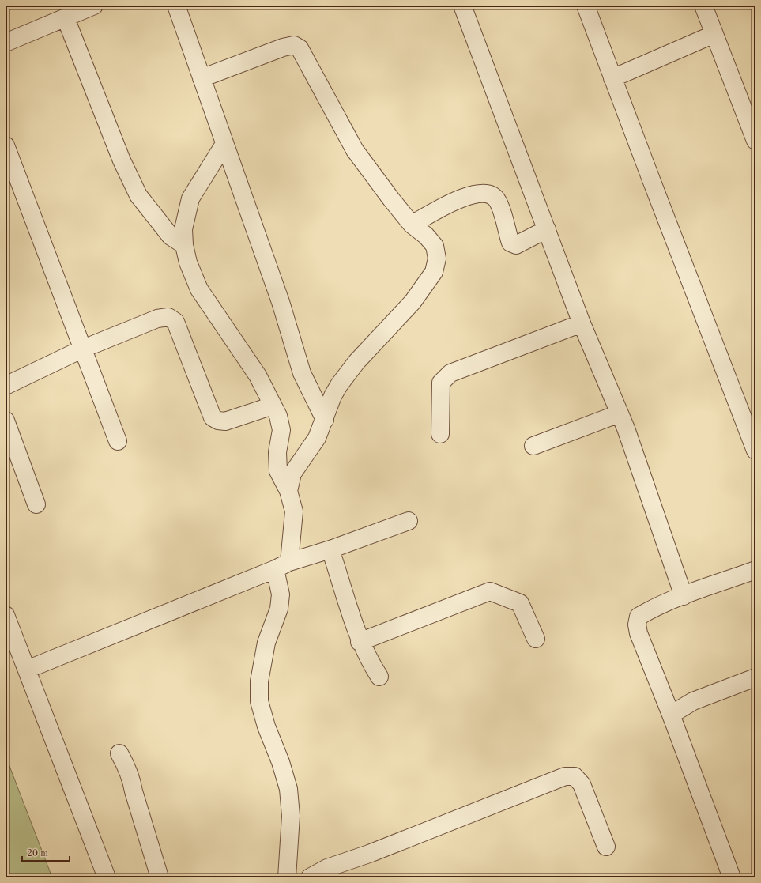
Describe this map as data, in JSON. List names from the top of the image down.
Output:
{
  "scale_bar": "20 m"
}
